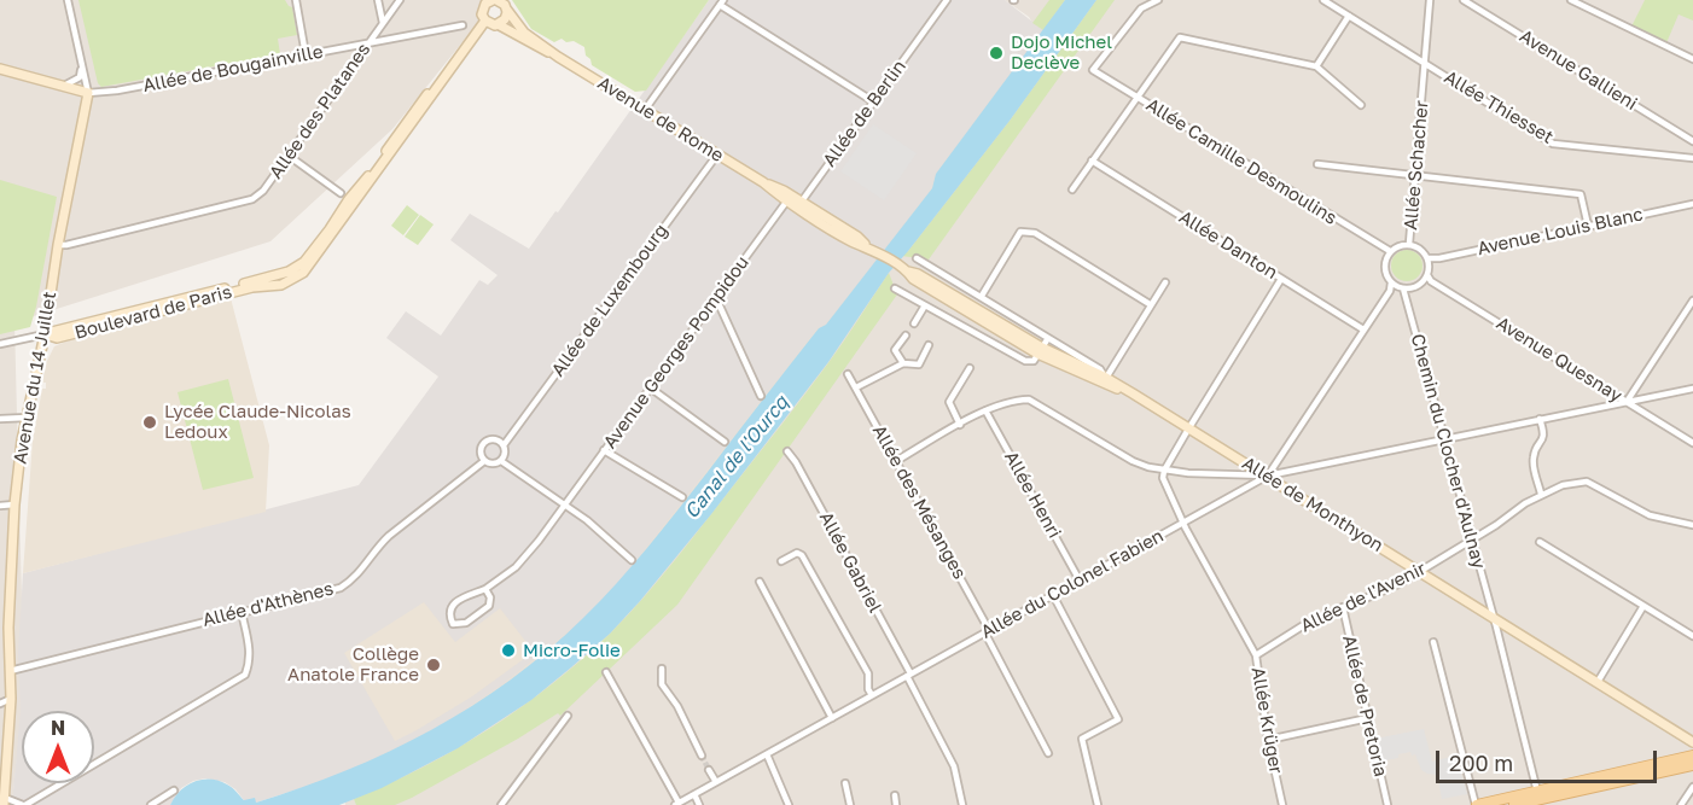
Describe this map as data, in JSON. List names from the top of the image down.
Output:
{
  "streets": {
    "street": [
      "Allée de Bougainville",
      "Avenue Gallieni",
      "Allée Thiesset",
      "Allée des Platanes",
      "Allée de Berlin",
      "Avenue de Rome",
      "Allée Camille Desmoulins",
      "Allée Schacher",
      "Avenue Louis Blanc",
      "Allée Danton",
      "Allée de Luxembourg",
      "Boulevard de Paris",
      "Avenue Georges Pompidou",
      "Avenue Quesnay",
      "Avenue du 14 Juillet",
      "Chemin du Clocher d'Aulnay",
      "Allée Henri",
      "Allée des Mésanges",
      "Allée de Monthyon",
      "Allée Gabriel",
      "Allée du Colonel Fabien",
      "Allée de l'Avenir",
      "Allée d'Athènes",
      "Allée de Pretoria",
      "Allée Krüger"
    ]
  },
  "crossings": [
    ["Allée de Bougainville", "Allée des Platanes"],
    ["Allée de Bougainville", "Avenue du 14 Juillet"],
    ["Allée Thiesset", "Allée Schacher"],
    ["Allée des Platanes", "Avenue du 14 Juillet"],
    ["Allée de Berlin", "Avenue de Rome"],
    ["Avenue de Rome", "Allée de Luxembourg"],
    ["Avenue de Rome", "Boulevard de Paris"],
    ["Avenue de Rome", "Avenue Georges Pompidou"],
    ["Avenue de Rome", "Allée de Monthyon"],
    ["Allée Camille Desmoulins", "Allée Schacher"],
    ["Allée Camille Desmoulins", "Avenue Louis Blanc"],
    ["Allée Camille Desmoulins", "Avenue Quesnay"],
    ["Allée Camille Desmoulins", "Chemin du Clocher d'Aulnay"],
    ["Allée Camille Desmoulins", "Allée du Colonel Fabien"],
    ["Allée Schacher", "Avenue Louis Blanc"],
    ["Allée Schacher", "Avenue Quesnay"],
    ["Allée Schacher", "Chemin du Clocher d'Aulnay"],
    ["Allée Schacher", "Allée du Colonel Fabien"],
    ["Avenue Louis Blanc", "Avenue Quesnay"],
    ["Avenue Louis Blanc", "Chemin du Clocher d'Aulnay"],
    ["Avenue Louis Blanc", "Allée du Colonel Fabien"],
    ["Allée Danton", "Allée du Colonel Fabien"],
    ["Allée de Luxembourg", "Allée d'Athènes"],
    ["Boulevard de Paris", "Avenue du 14 Juillet"],
    ["Avenue Quesnay", "Chemin du Clocher d'Aulnay"],
    ["Avenue Quesnay", "Allée du Colonel Fabien"],
    ["Avenue du 14 Juillet", "Allée d'Athènes"],
    ["Chemin du Clocher d'Aulnay", "Allée de Monthyon"],
    ["Chemin du Clocher d'Aulnay", "Allée du Colonel Fabien"],
    ["Chemin du Clocher d'Aulnay", "Allée de l'Avenir"],
    ["Allée Henri", "Allée du Colonel Fabien"],
    ["Allée des Mésanges", "Allée du Colonel Fabien"],
    ["Allée de Monthyon", "Allée du Colonel Fabien"],
    ["Allée de Monthyon", "Allée de l'Avenir"],
    ["Allée Gabriel", "Allée du Colonel Fabien"],
    ["Allée du Colonel Fabien", "Allée Krüger"],
    ["Allée de l'Avenir", "Allée de Pretoria"],
    ["Allée de l'Avenir", "Allée Krüger"]
  ],
  "water": ["Canal de l'Ourcq"],
  "places": [
    "Dojo Michel Declève",
    "Lycée Claude-Nicolas Ledoux",
    "Micro-Folie",
    "Collège Anatole France"
  ],
  "scale_bar": "200 m",
  "north": "top"
}
